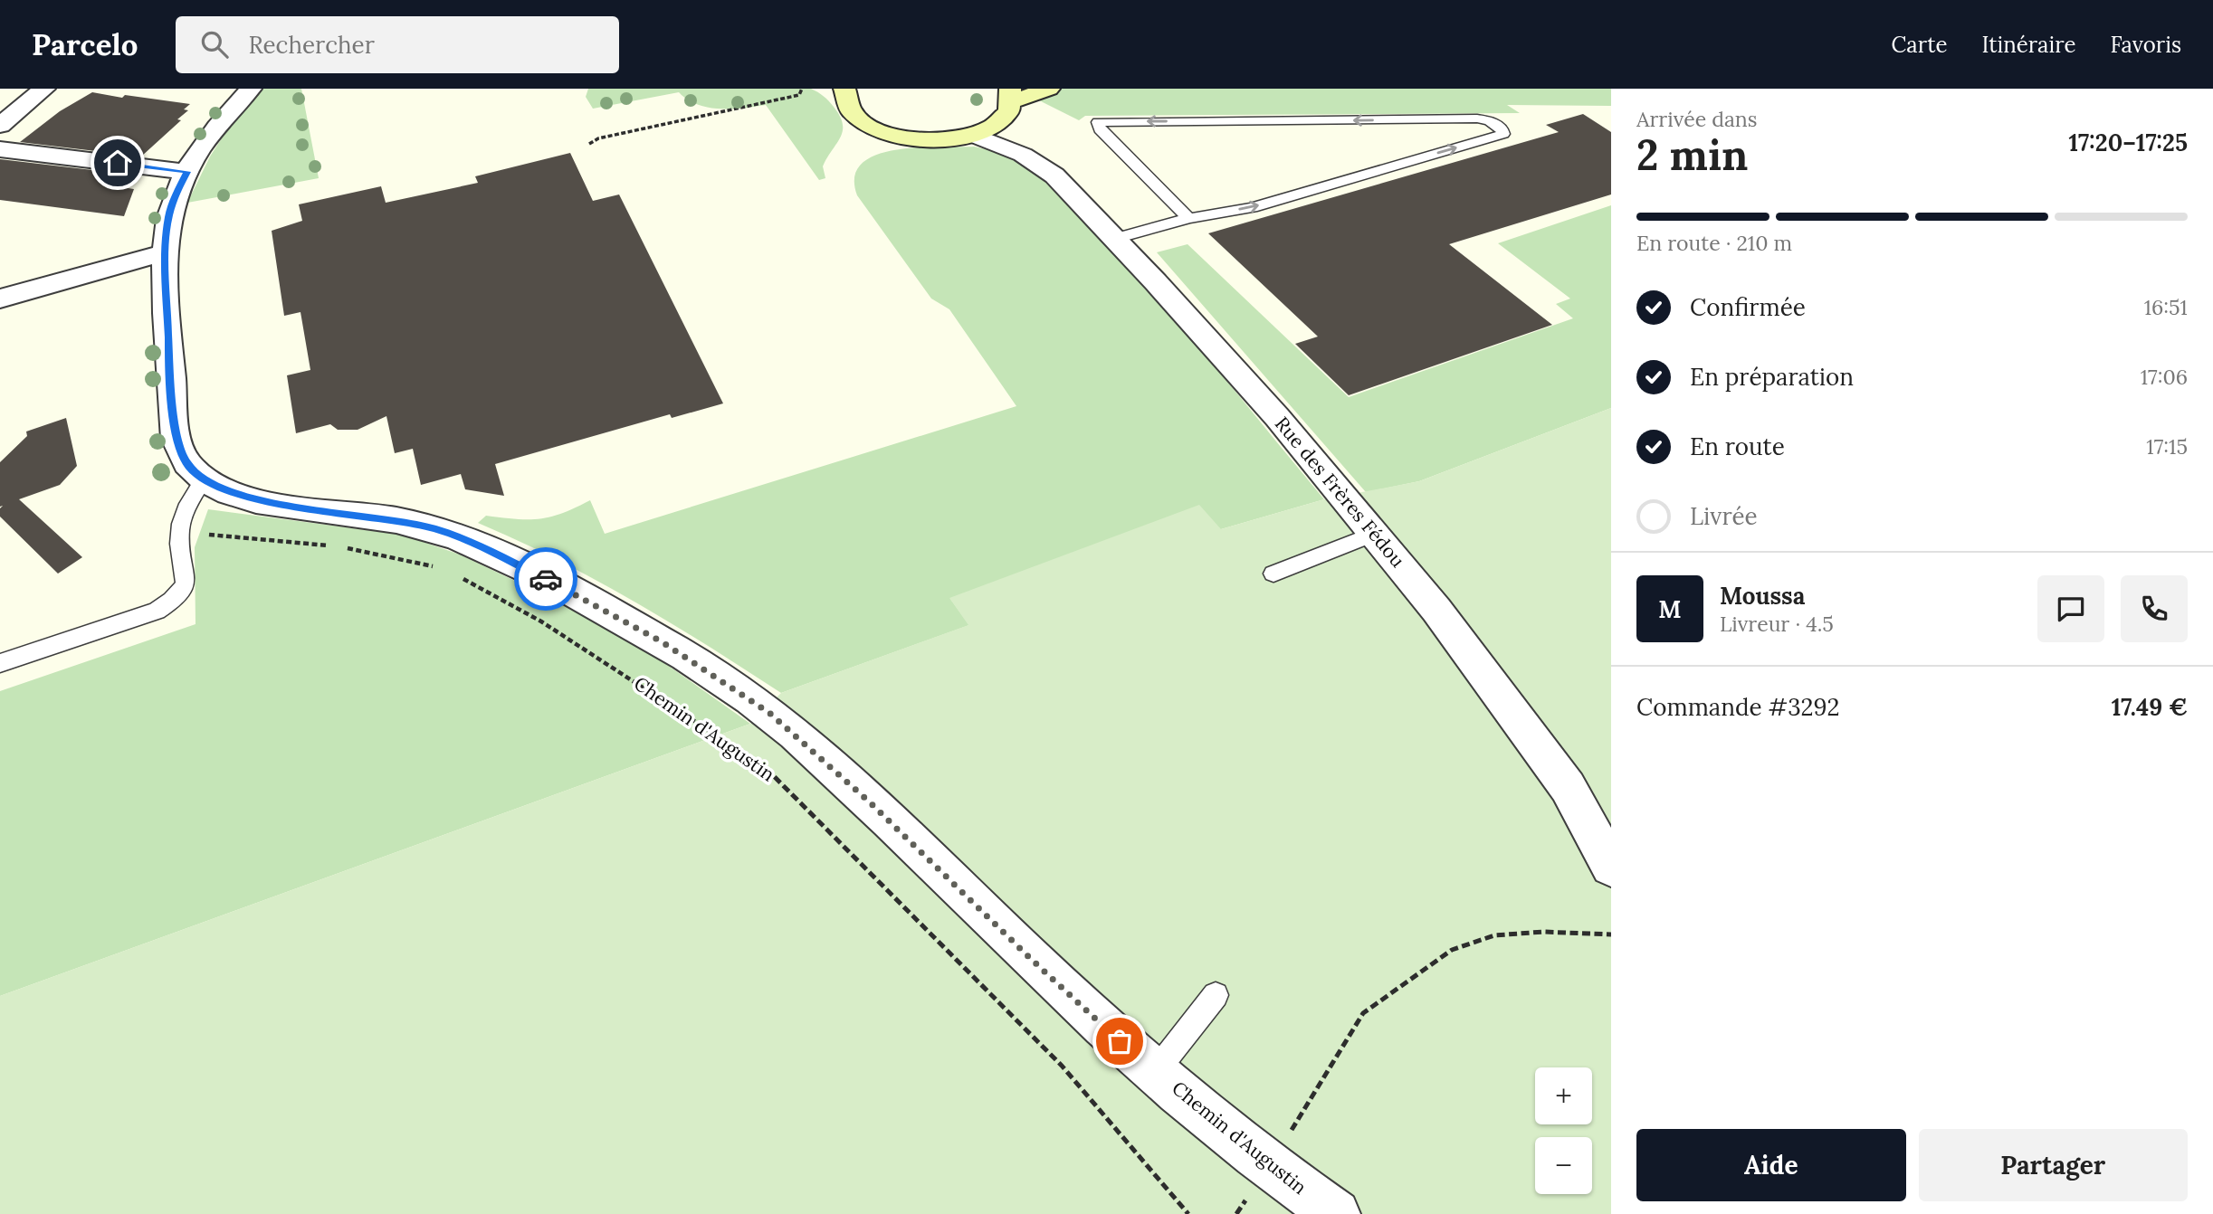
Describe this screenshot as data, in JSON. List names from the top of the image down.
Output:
{
  "streets": {
    "street": ["Rue des Frères Fédou", "Chemin d'Augustin"]
  },
  "page": {
    "header": "Parcelo",
    "search": "Rechercher",
    "nav": ["Carte", "Itinéraire", "Favoris"],
    "heading": ["2 min", "Arrivée dans", "17:20–17:25"],
    "panel": [
      "Moussa",
      "Livreur · 4.5",
      "Commande #3292",
      "17.49 €"
    ],
    "bar": "En route · 210 m",
    "list": [
      ["Confirmée", "16:51"],
      ["En préparation", "17:06"],
      ["En route", "17:15"],
      "Livrée"
    ],
    "round": "M",
    "map_buttons": ["+", "−"],
    "buttons": ["Aide", "Partager"]
  }
}
